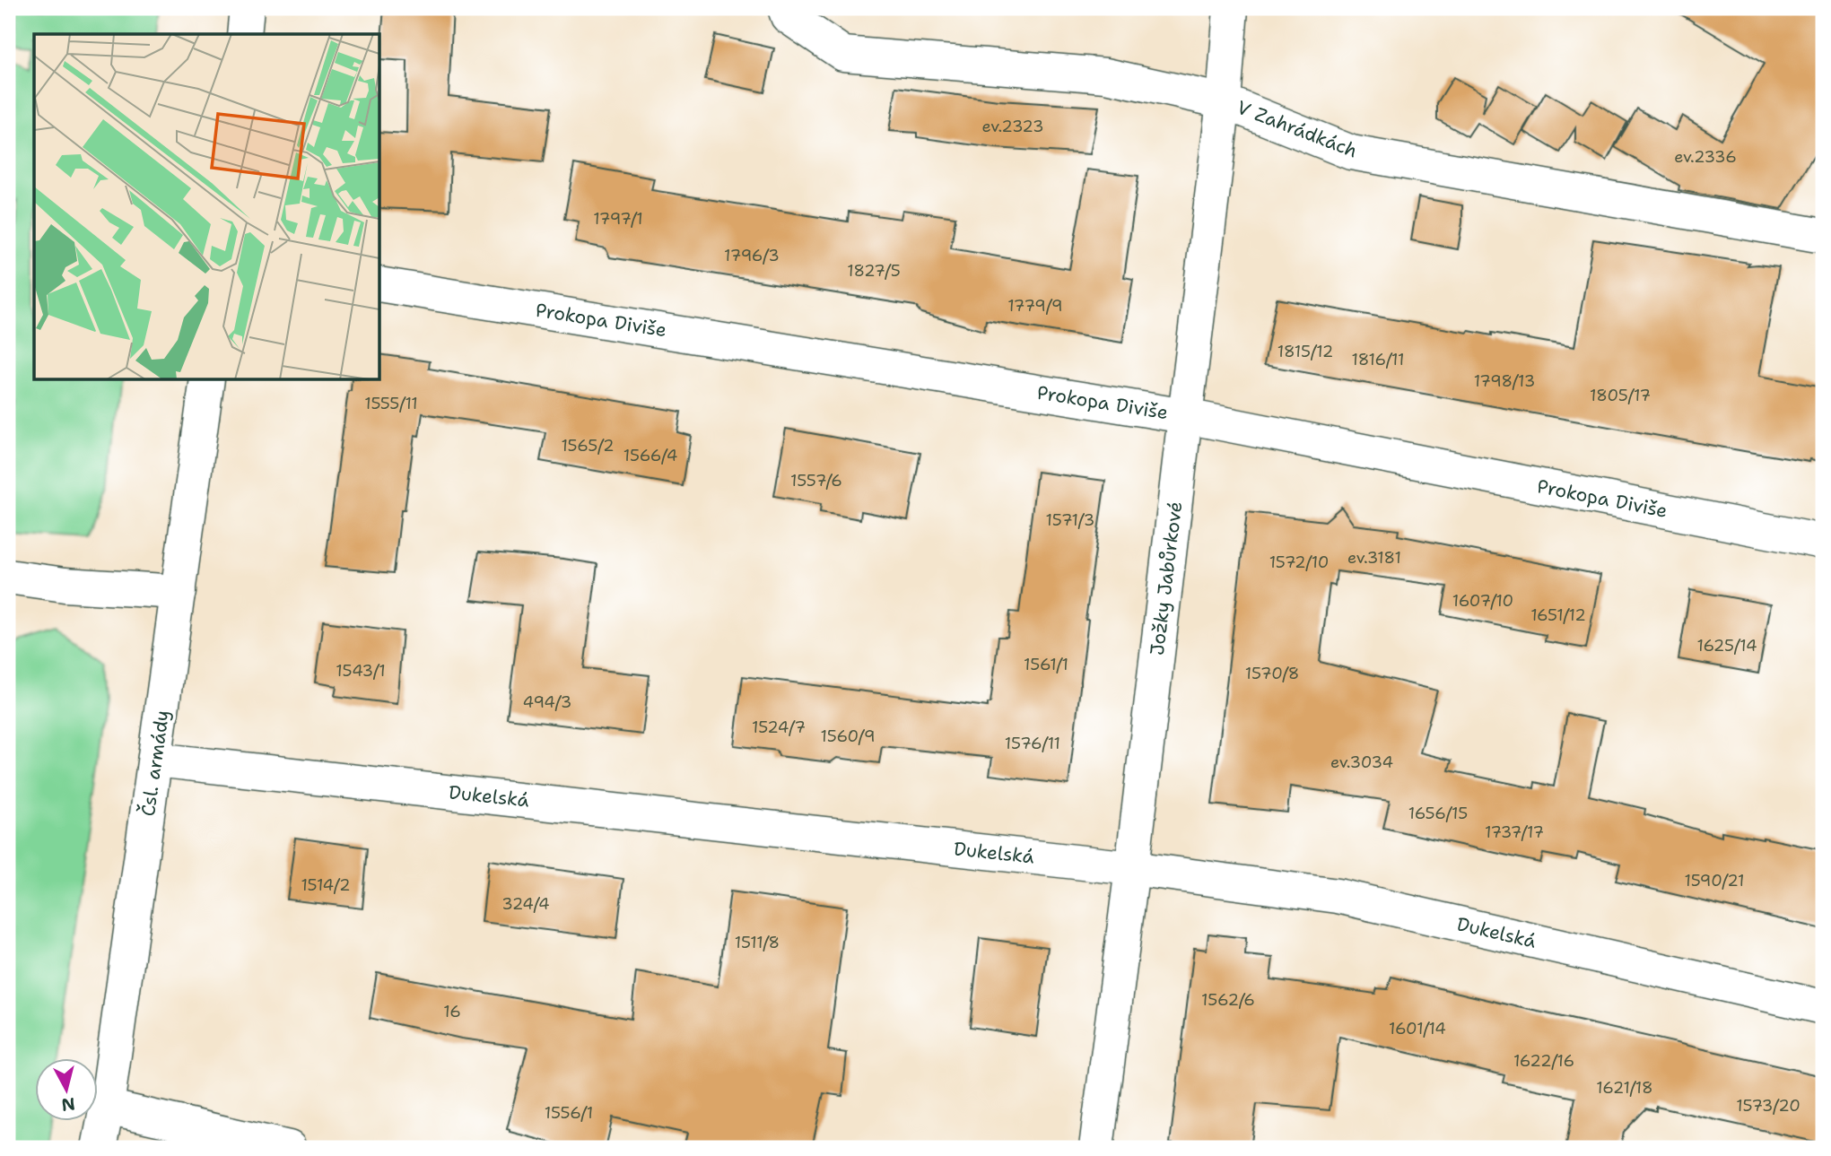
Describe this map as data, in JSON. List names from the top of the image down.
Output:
{
  "streets": {
    "street": [
      "V Zahrádkách",
      "Prokopa Diviše",
      "Jožky Jabůrkové",
      "Čsl. armády",
      "Dukelská"
    ]
  },
  "crossings": [
    ["V Zahrádkách", "Jožky Jabůrkové"],
    ["Prokopa Diviše", "Jožky Jabůrkové"],
    ["Jožky Jabůrkové", "Dukelská"],
    ["Čsl. armády", "Dukelská"]
  ],
  "house_numbers": [
    "ev.2323",
    "ev.2336",
    "1797/1",
    "1796/3",
    "1827/5",
    "1779/9",
    "1815/12",
    "1816/11",
    "1798/13",
    "1805/17",
    "1555/11",
    "1565/2",
    "1566/4",
    "1557/6",
    "1571/3",
    "ev.3181",
    "1572/10",
    "1607/10",
    "1651/12",
    "1625/14",
    "1561/1",
    "1543/1",
    "1570/8",
    "494/3",
    "1524/7",
    "1560/9",
    "1576/11",
    "ev.3034",
    "1656/15",
    "1737/17",
    "1590/21",
    "1514/2",
    "324/4",
    "1511/8",
    "1562/6",
    "16",
    "1601/14",
    "1622/16",
    "1621/18",
    "1573/20",
    "1556/1"
  ],
  "north": "bottom"
}
